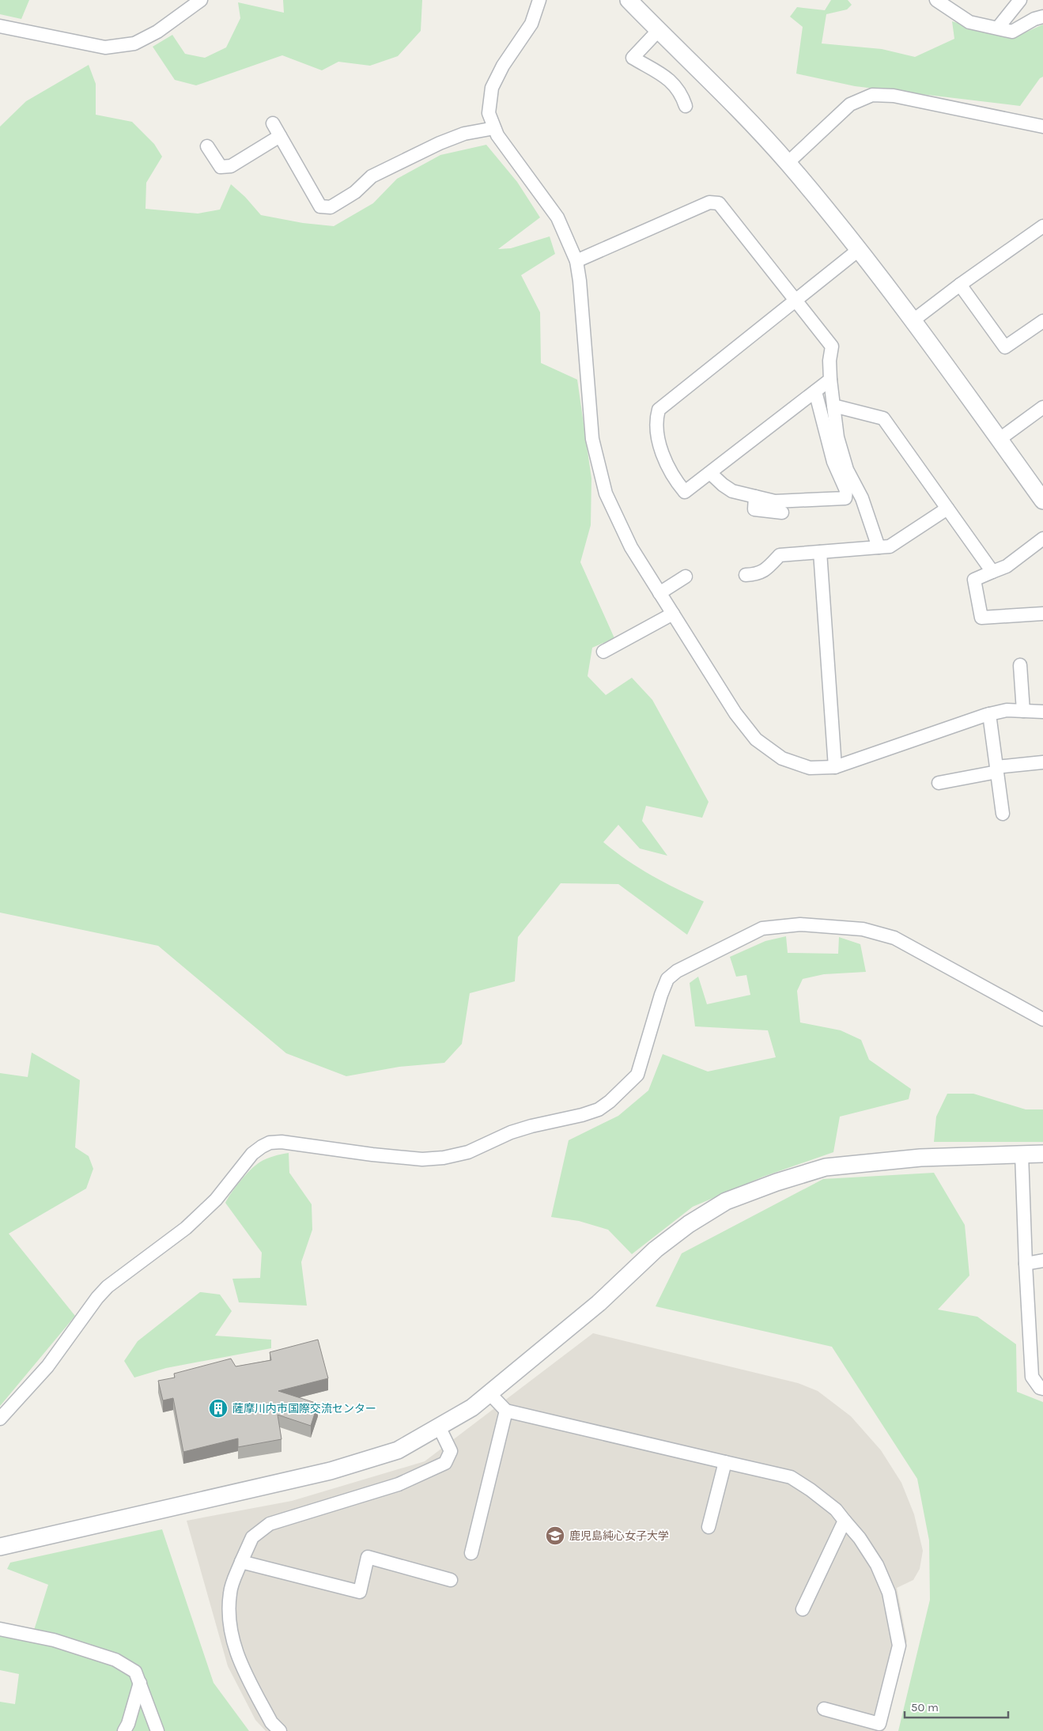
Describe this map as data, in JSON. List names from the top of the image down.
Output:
{
  "places": {
    "building": ["薩摩川内市国際交流センター"],
    "school or university": ["鹿児島純心女子大学"]
  },
  "scale_bar": "50 m"
}
